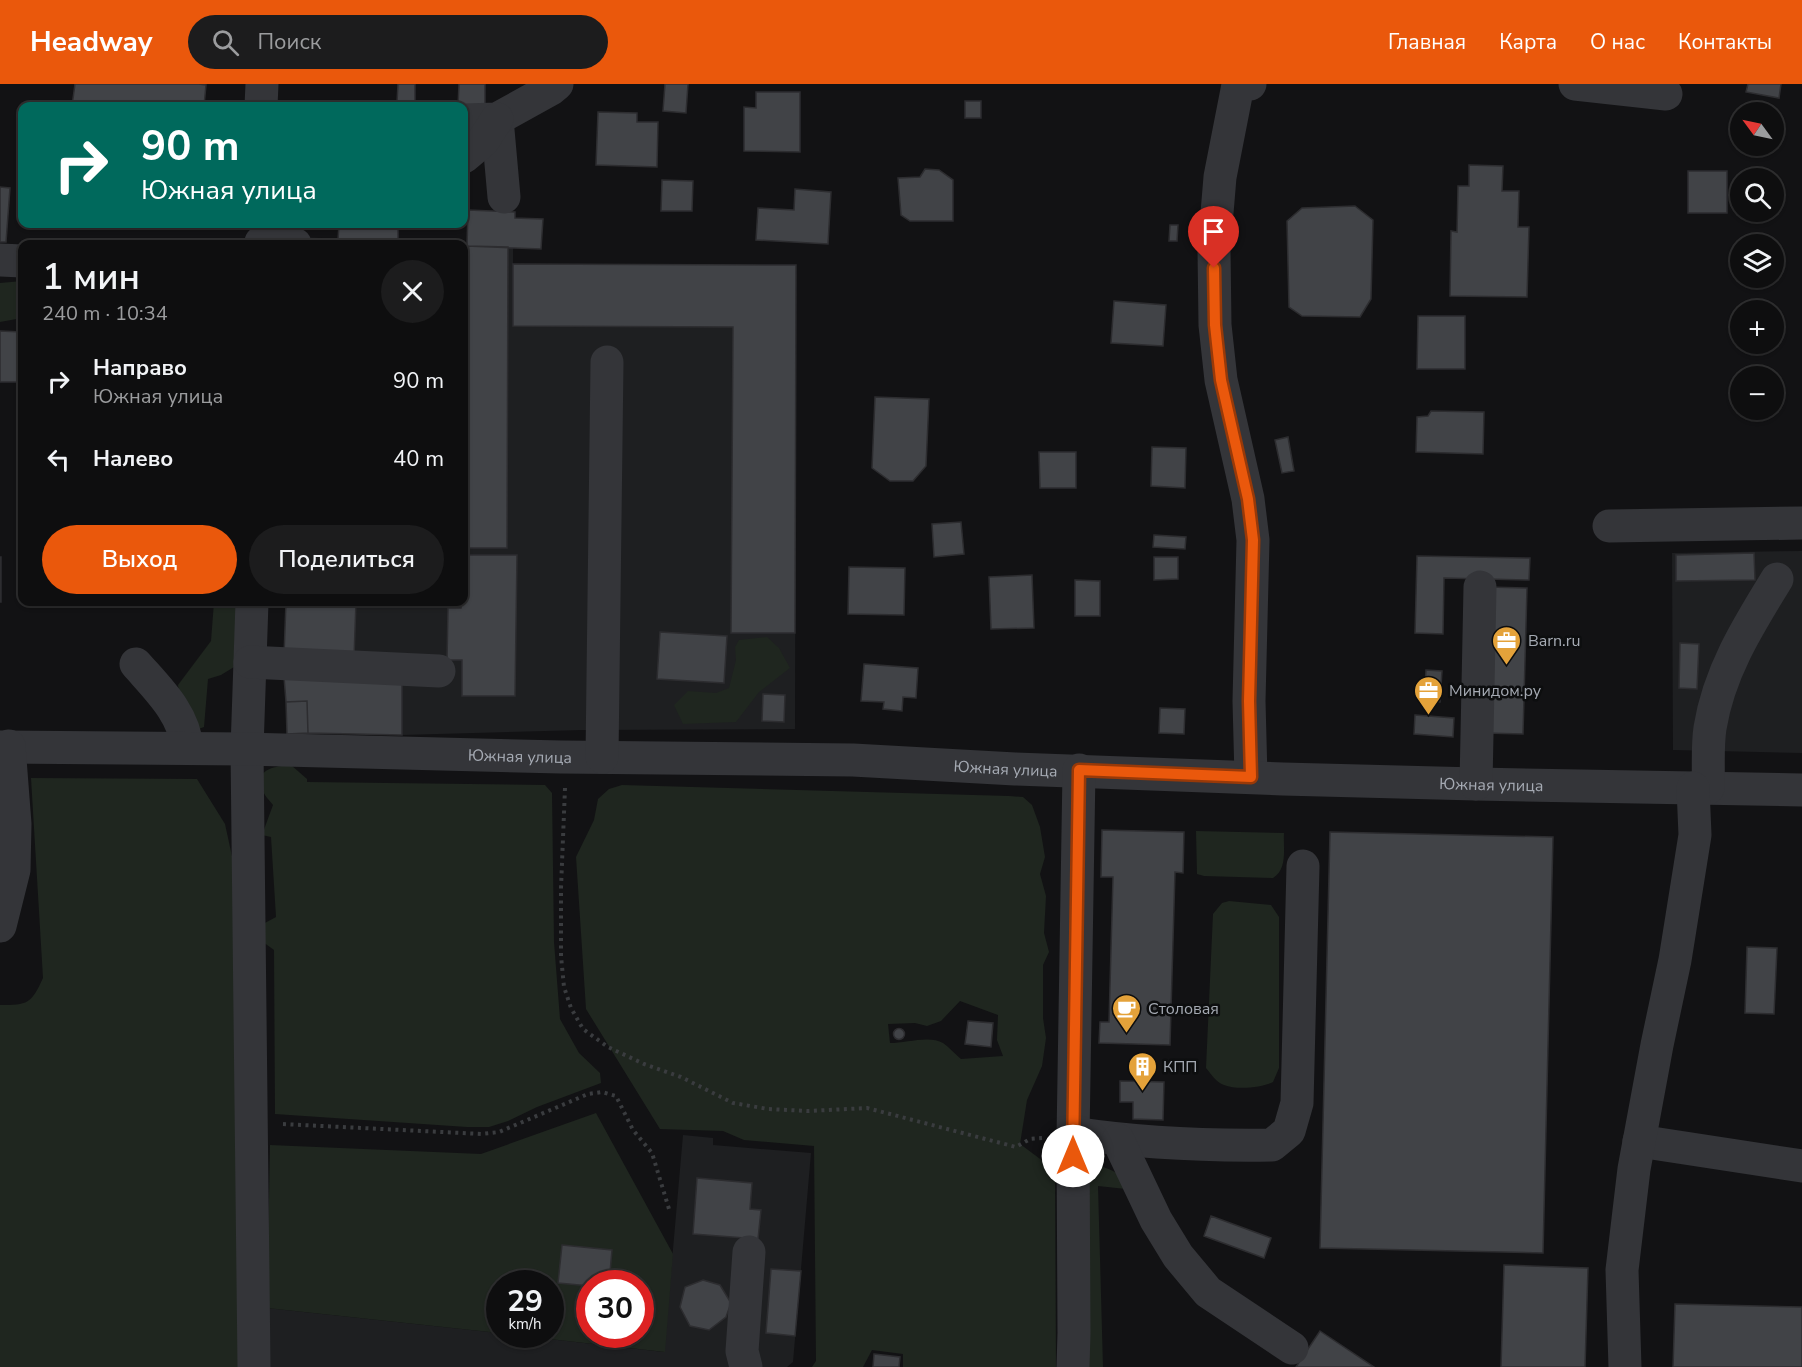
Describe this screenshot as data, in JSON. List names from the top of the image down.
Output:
{
  "streets": {
    "street": ["Южная улица"]
  },
  "places": {
    "office": ["Barn.ru", "Минидом.ру"],
    "cafe": ["Столовая"],
    "building": ["КПП"]
  },
  "north": "top left",
  "page": {
    "header": "Headway",
    "search": "Поиск",
    "nav": [
      "Главная",
      "Карта",
      "О нас",
      "Контакты"
    ],
    "map_buttons": ["+", "−"],
    "turn": ["90 m", "Южная улица"],
    "heading": ["1 мин", "240 m · 10:34"],
    "list": [
      {
        "name": "Направо",
        "note": "Южная улица",
        "value": "90 m"
      },
      {
        "name": "Налево",
        "value": "40 m"
      }
    ],
    "buttons": ["Выход", "Поделиться"],
    "speed": "29 km/h",
    "limit": "30"
  }
}
